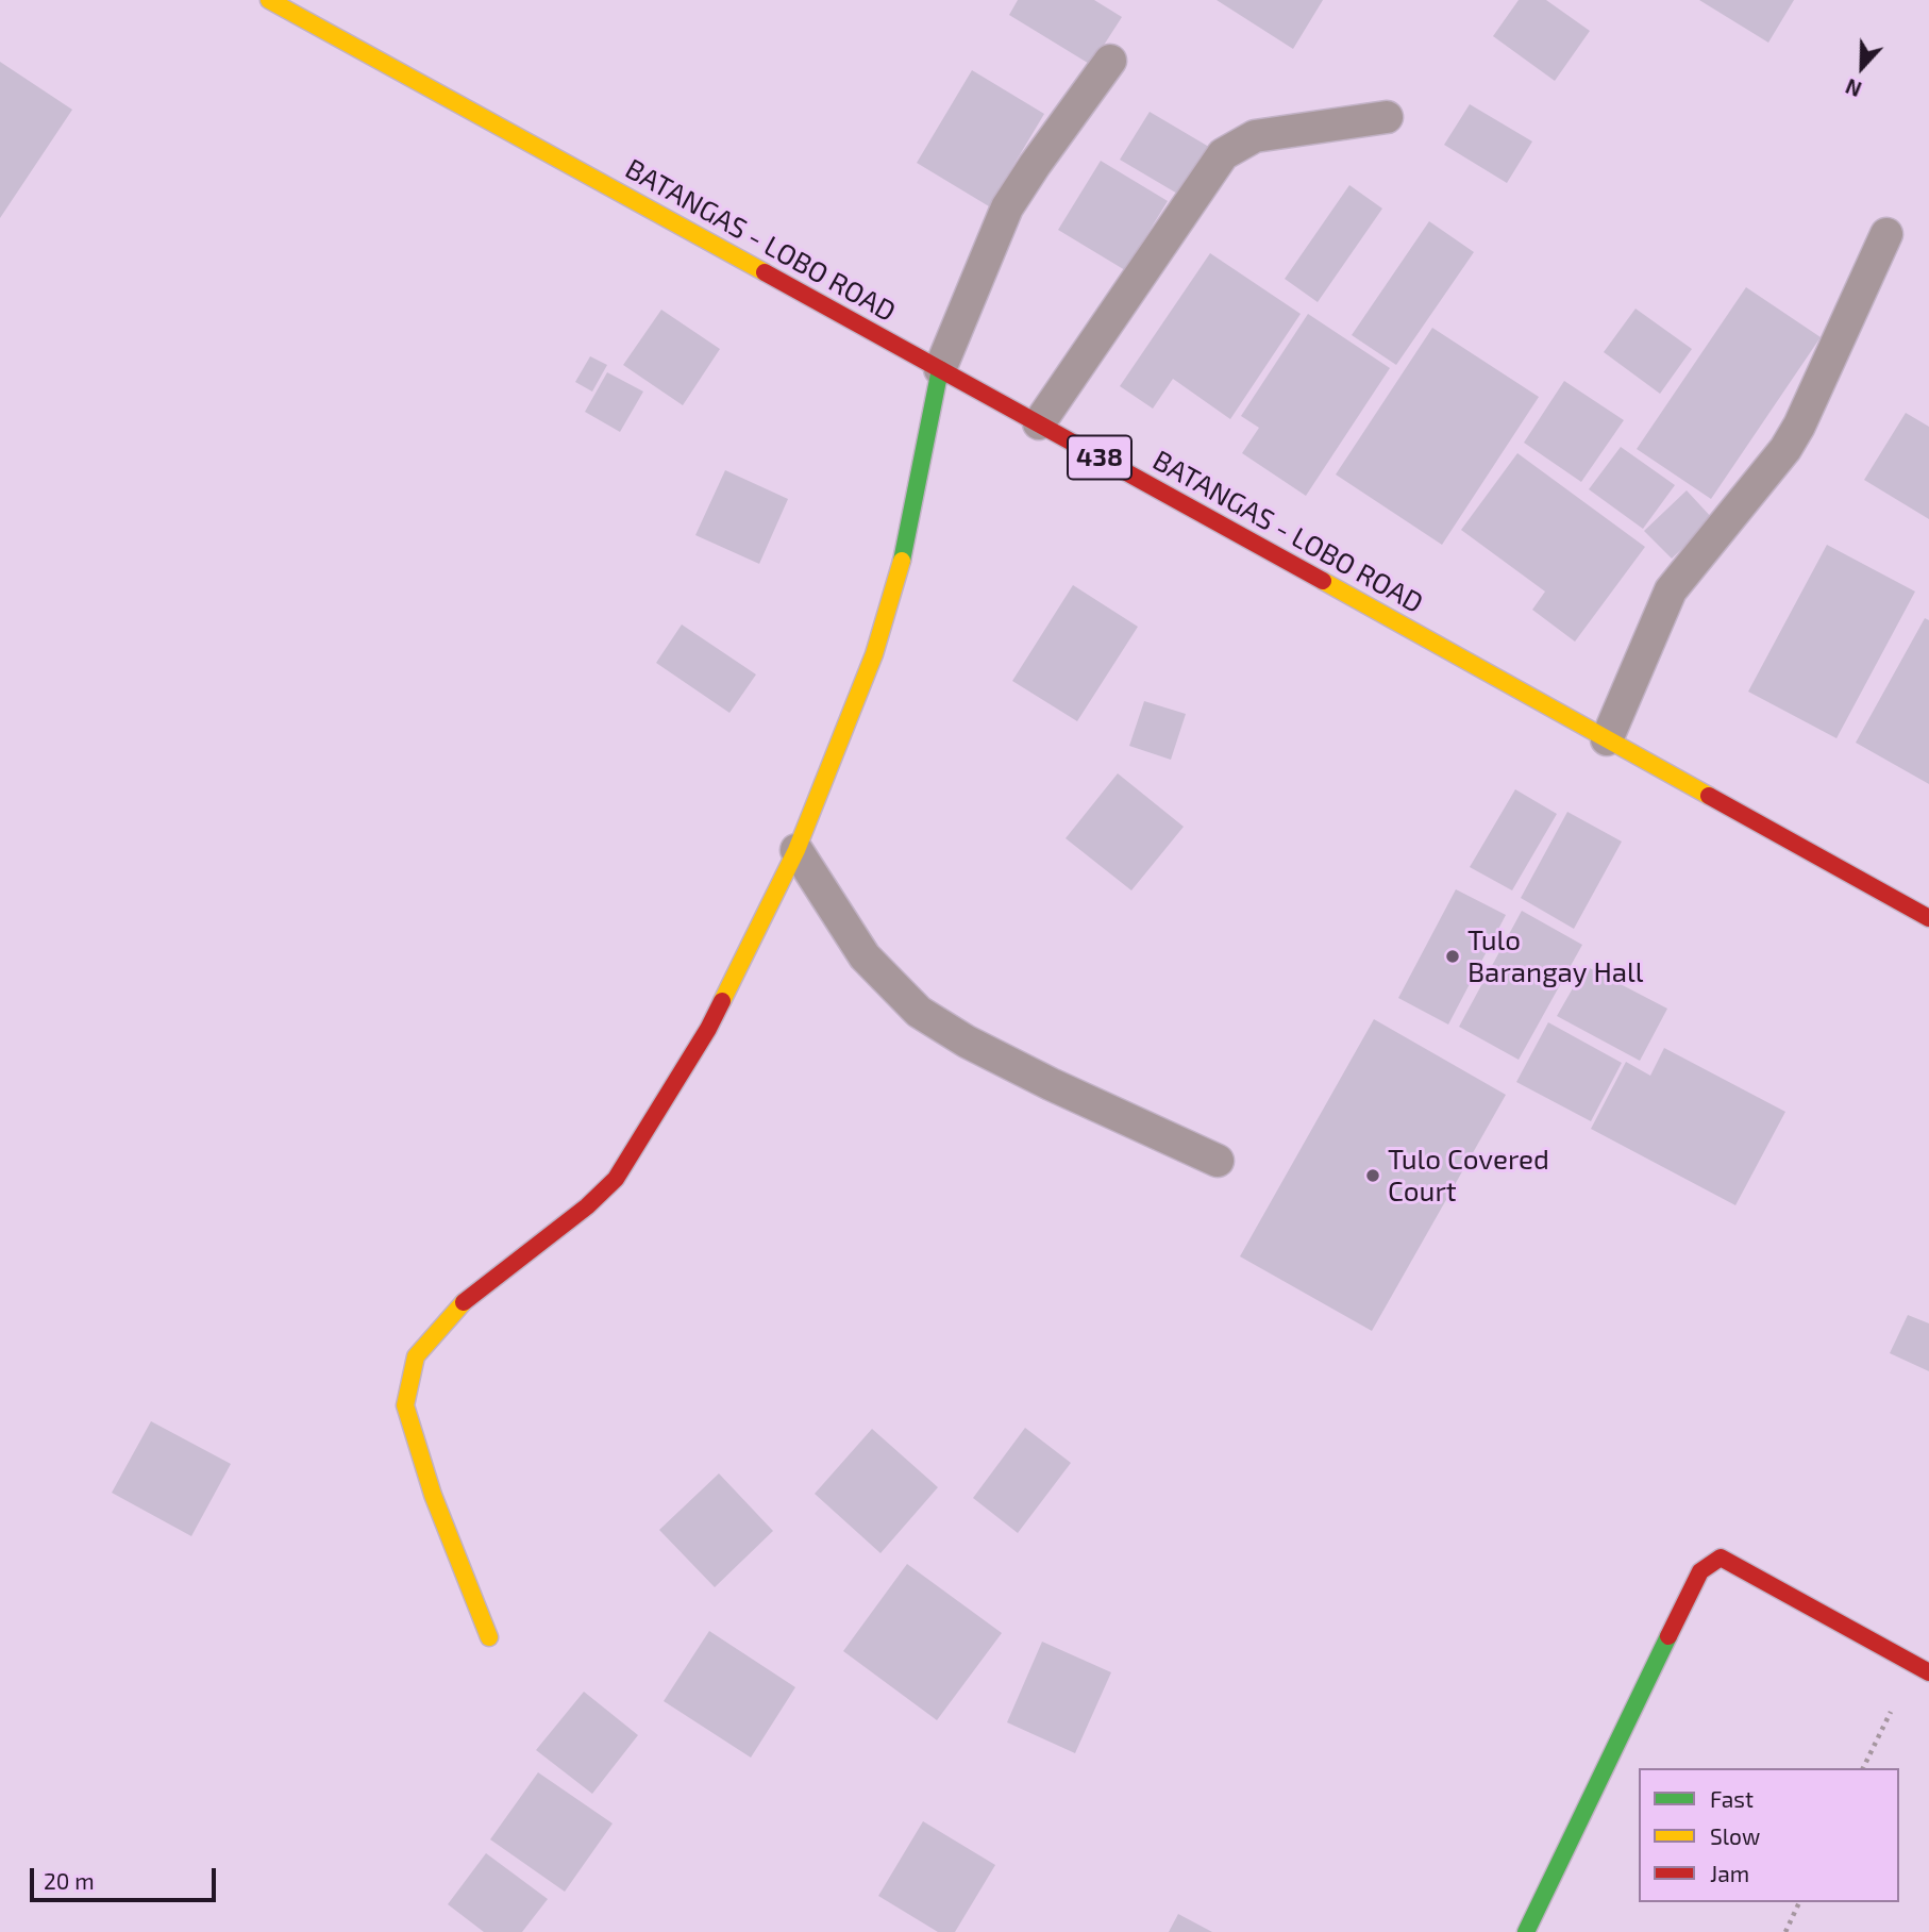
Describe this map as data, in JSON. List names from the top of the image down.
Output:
{
  "streets": {
    "street": ["BATANGAS - LOBO ROAD", "438"]
  },
  "places": ["Tulo Barangay Hall", "Tulo Covered Court"],
  "legend": ["Fast", "Slow", "Jam"],
  "scale_bar": "20 m",
  "north": "bottom"
}
